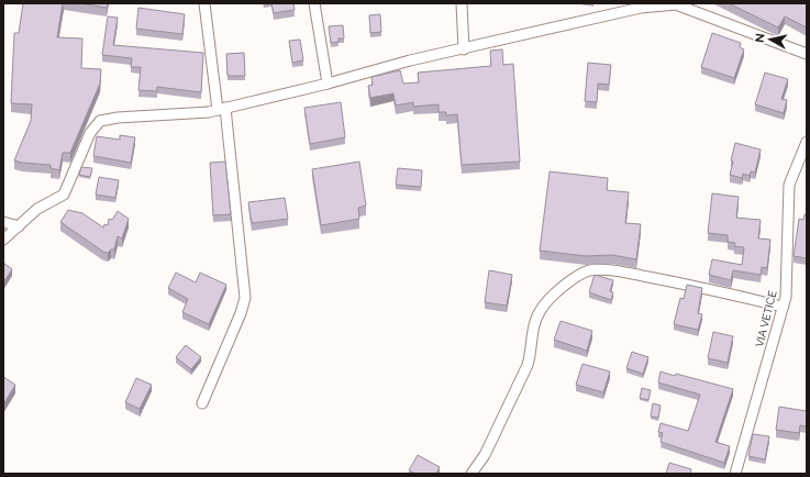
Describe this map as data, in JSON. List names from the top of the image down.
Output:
{
  "streets": {
    "street": ["VIA VETICE"]
  },
  "north": "left"
}
